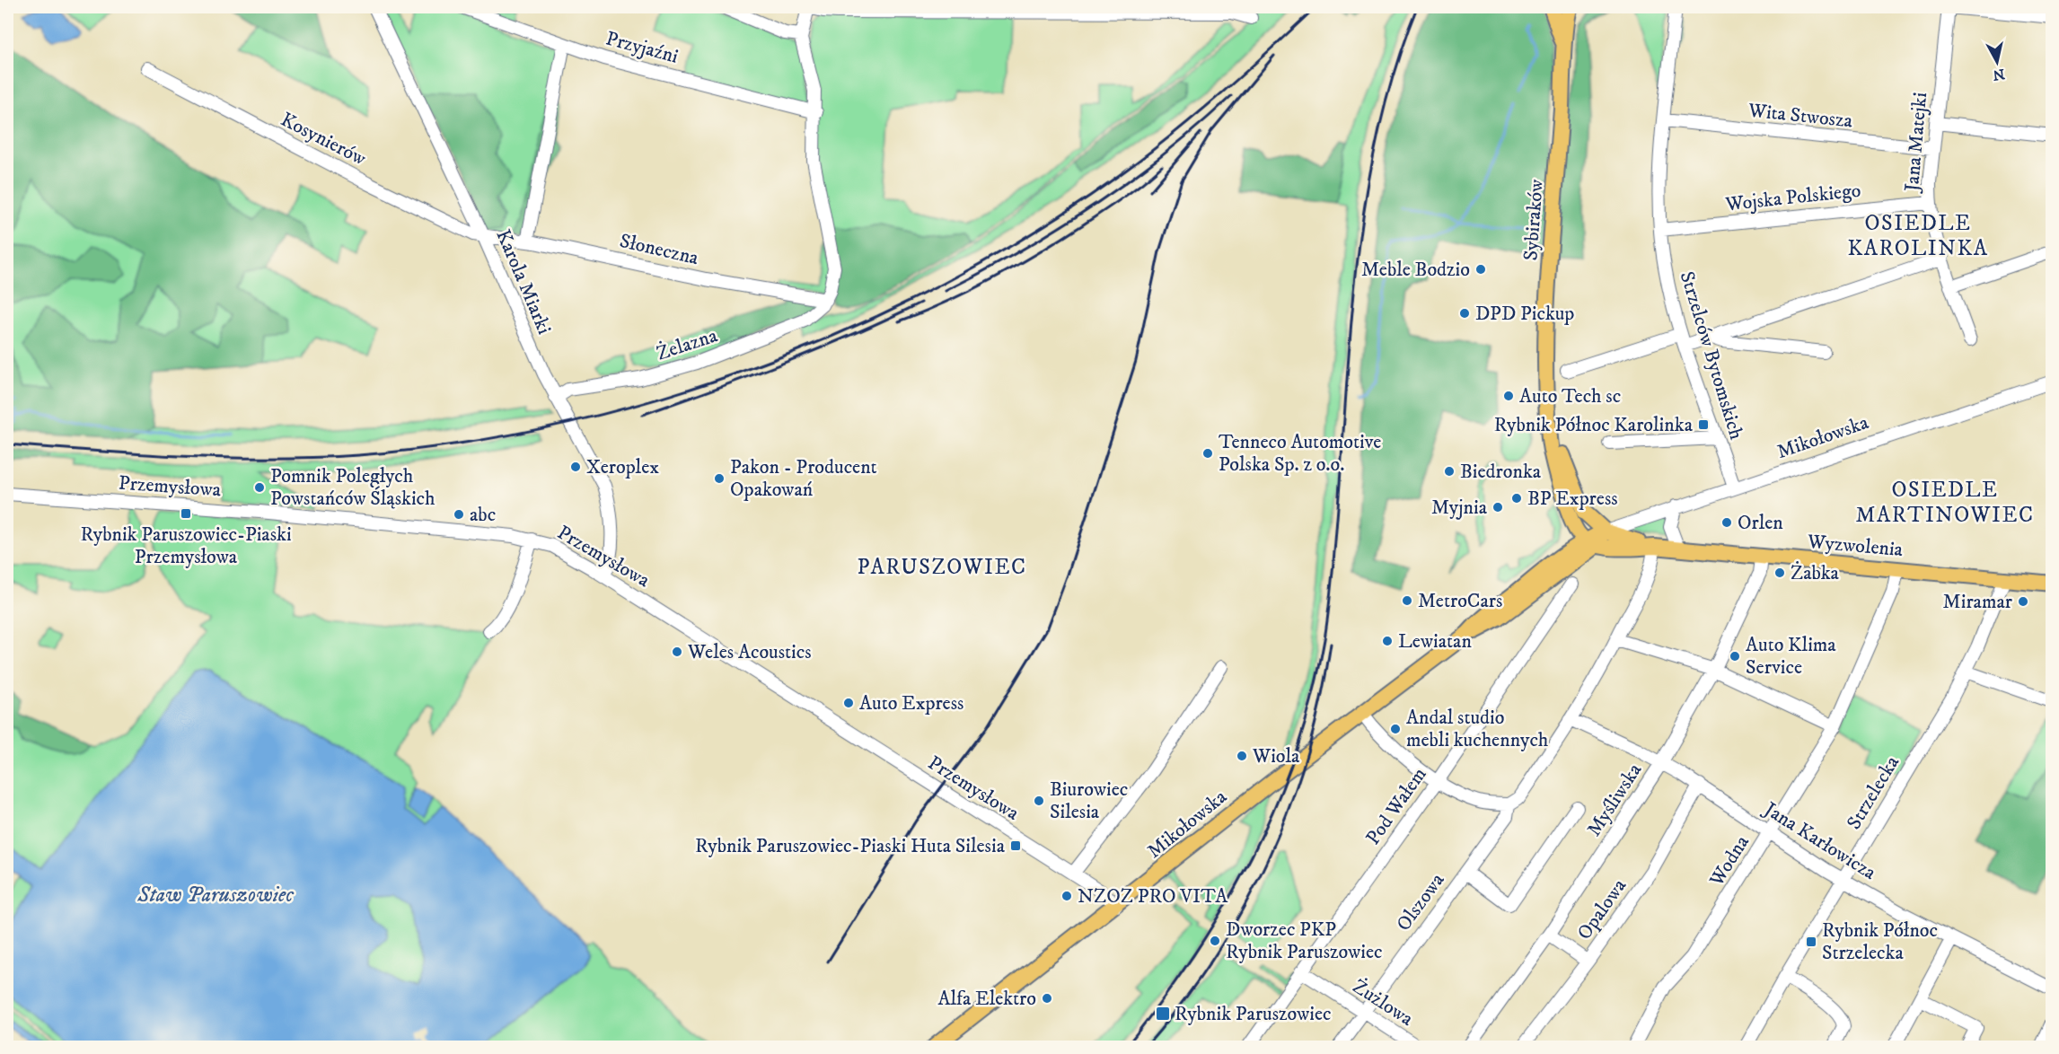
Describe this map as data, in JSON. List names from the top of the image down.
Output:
{
  "streets": {
    "main road": ["Sybiraków", "Mikołowska", "Wyzwolenia"],
    "street": [
      "Przyjaźni",
      "Wita Stwosza",
      "Kosynierów",
      "Jana Matejki",
      "Wojska Polskiego",
      "Słoneczna",
      "Karola Miarki",
      "Żelazna",
      "Strzelców Bytomskich",
      "Przemysłowa",
      "Strzelecka",
      "Myśliwska",
      "Pod Wałem",
      "Jana Karłowicza",
      "Wodna",
      "Olszowa",
      "Opalowa",
      "Żużlowa"
    ]
  },
  "crossings": [
    ["Wita Stwosza", "Jana Matejki"],
    ["Wita Stwosza", "Strzelców Bytomskich"],
    ["Kosynierów", "Słoneczna"],
    ["Kosynierów", "Karola Miarki"],
    ["Jana Matejki", "Wojska Polskiego"],
    ["Wojska Polskiego", "Strzelców Bytomskich"],
    ["Sybiraków", "Mikołowska"],
    ["Sybiraków", "Wyzwolenia"],
    ["Słoneczna", "Karola Miarki"],
    ["Słoneczna", "Żelazna"],
    ["Karola Miarki", "Żelazna"],
    ["Karola Miarki", "Przemysłowa"],
    ["Strzelców Bytomskich", "Mikołowska"],
    ["Mikołowska", "Przemysłowa"],
    ["Mikołowska", "Wyzwolenia"],
    ["Wyzwolenia", "Strzelecka"],
    ["Wyzwolenia", "Myśliwska"],
    ["Wyzwolenia", "Wodna"],
    ["Wyzwolenia", "Olszowa"],
    ["Strzelecka", "Jana Karłowicza"],
    ["Myśliwska", "Jana Karłowicza"],
    ["Pod Wałem", "Żużlowa"],
    ["Jana Karłowicza", "Wodna"],
    ["Jana Karłowicza", "Olszowa"],
    ["Jana Karłowicza", "Opalowa"],
    ["Olszowa", "Żużlowa"]
  ],
  "districts": ["OSIEDLE KAROLINKA", "OSIEDLE MARTINOWIEC", "PARUSZOWIEC"],
  "water": ["Staw Paruszowiec"],
  "places": {
    "other": [
      "Meble Bodzio",
      "DPD Pickup",
      "Auto Tech sc",
      "Tenneco Automotive Polska Sp. z o.o.",
      "Xeroplex",
      "Biedronka",
      "Pakon - Producent Opakowań",
      "Pomnik Poległych Powstańców Śląskich",
      "BP Express",
      "Myjnia",
      "abc",
      "Orlen",
      "Żabka",
      "MetroCars",
      "Miramar",
      "Lewiatan",
      "Weles Acoustics",
      "Auto Klima Service",
      "Auto Express",
      "Andal studio mebli kuchennych",
      "Wiola",
      "Biurowiec Silesia",
      "NZOZ PRO VITA",
      "Dworzec PKP Rybnik Paruszowiec",
      "Alfa Elektro"
    ],
    "transit": [
      "Rybnik Północ Karolinka",
      "Rybnik Paruszowiec-Piaski Przemysłowa",
      "Rybnik Paruszowiec-Piaski Huta Silesia",
      "Rybnik Północ Strzelecka",
      "Rybnik Paruszowiec"
    ]
  },
  "north": "bottom"
}
